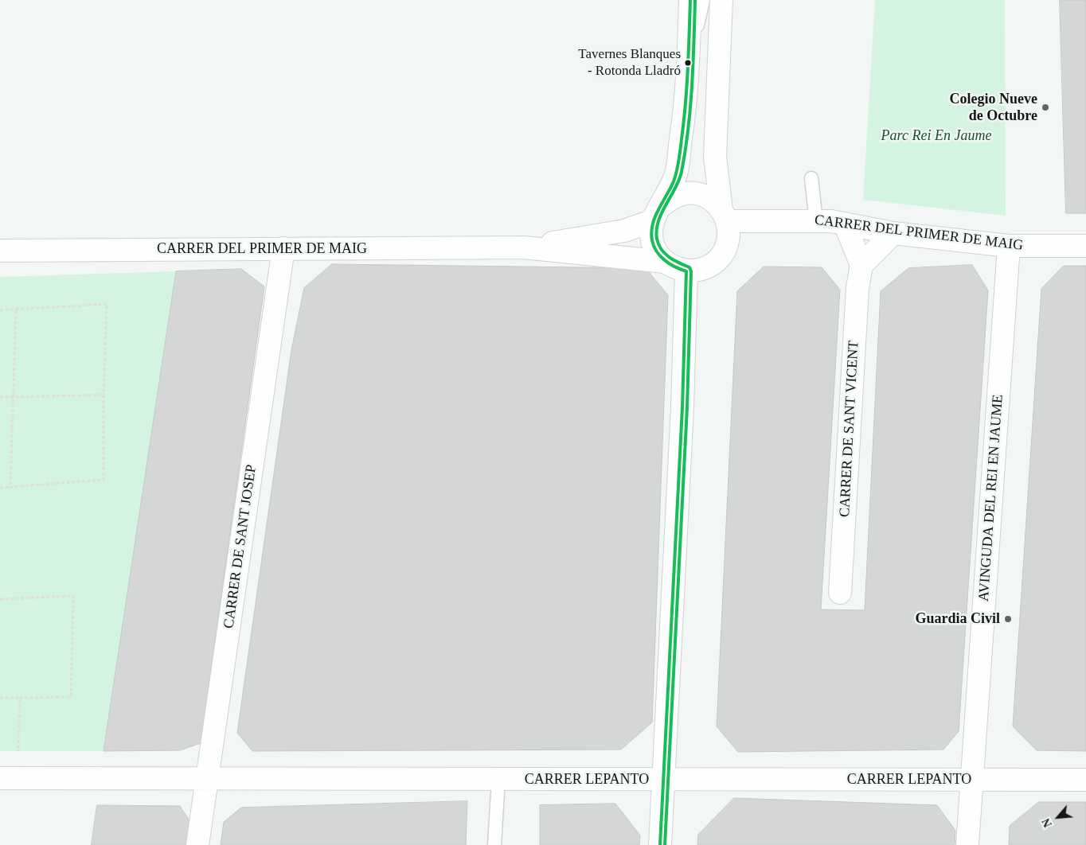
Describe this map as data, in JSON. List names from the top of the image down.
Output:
{
  "streets": {
    "street": [
      "CARRER DEL PRIMER DE MAIG",
      "CARRER DE SANT VICENT",
      "AVINGUDA DEL REI EN JAUME",
      "CARRER DE SANT JOSEP",
      "CARRER LEPANTO"
    ]
  },
  "crossings": [
    ["CARRER DEL PRIMER DE MAIG", "AVINGUDA DEL REI EN JAUME"],
    ["CARRER DEL PRIMER DE MAIG", "CARRER DE SANT JOSEP"],
    ["AVINGUDA DEL REI EN JAUME", "CARRER LEPANTO"],
    ["CARRER DE SANT JOSEP", "CARRER LEPANTO"]
  ],
  "parks": ["Parc Rei En Jaume"],
  "places": ["Tavernes Blanques - Rotonda Lladró", "Colegio Nueve de Octubre", "Guardia Civil"],
  "north": "bottom left"
}
